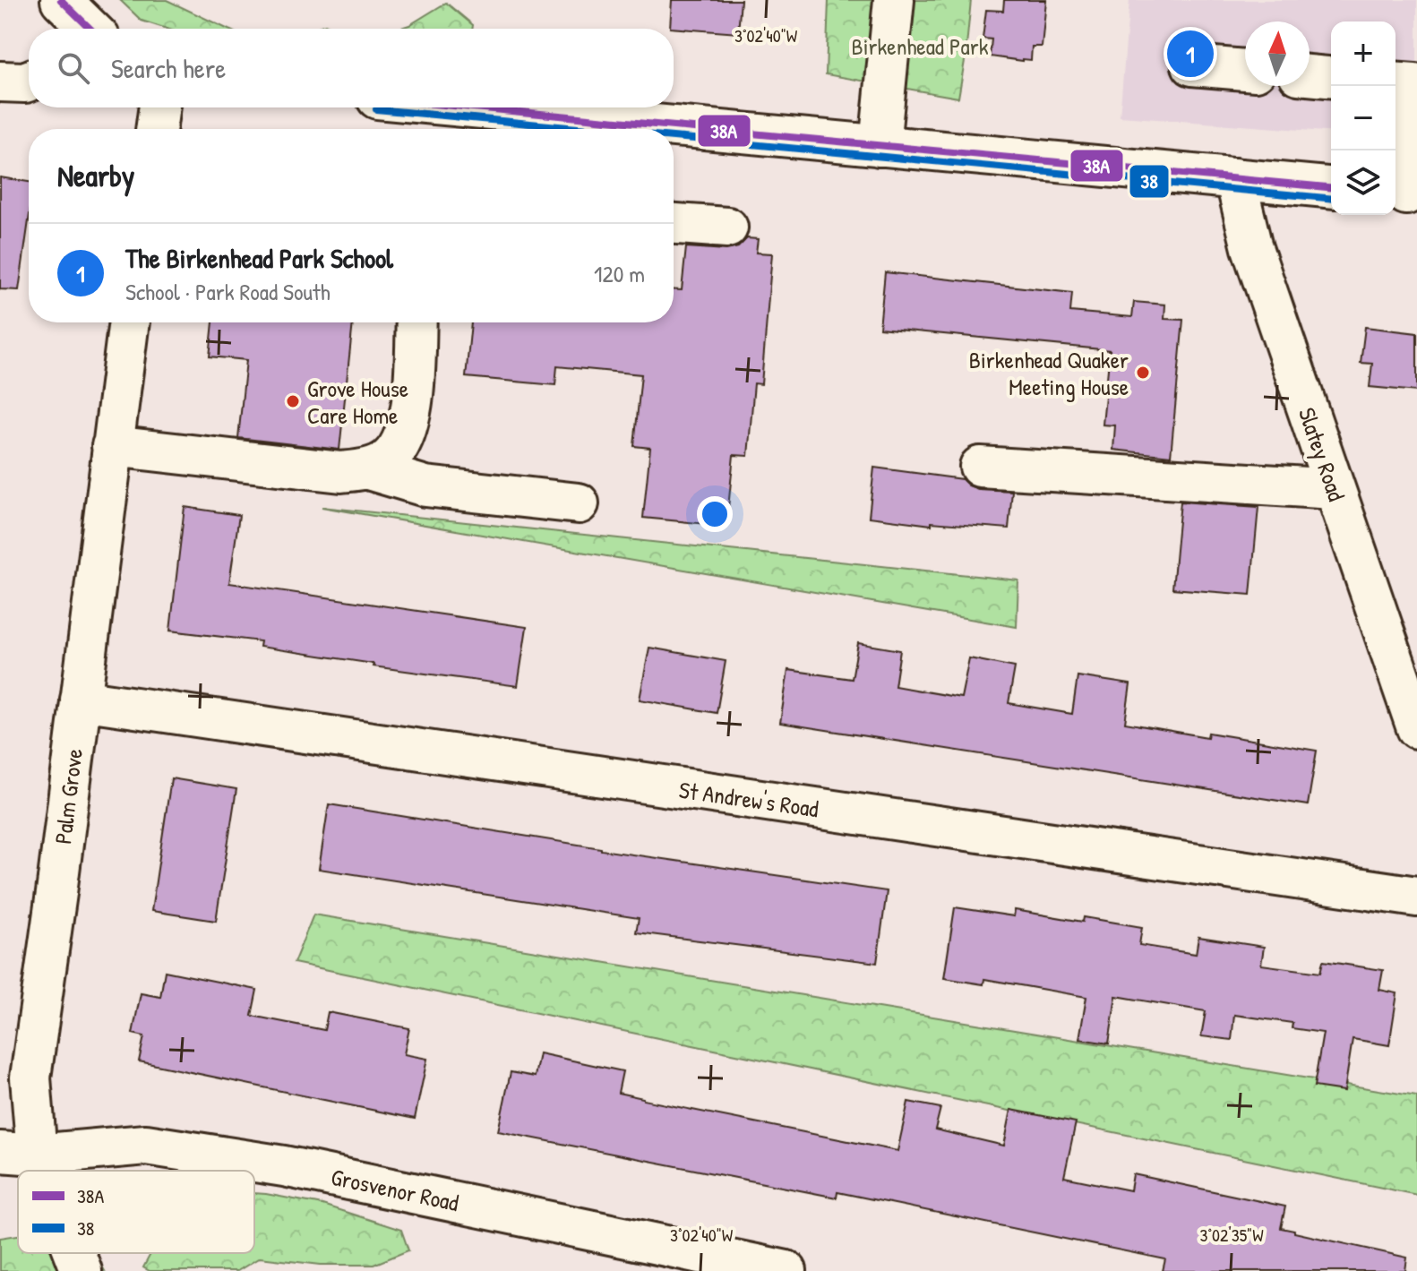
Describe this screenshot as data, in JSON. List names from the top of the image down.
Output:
{
  "streets": {
    "street": [
      "Slatey Road",
      "Palm Grove",
      "St Andrew's Road",
      "Grosvenor Road"
    ]
  },
  "crossings": [
    ["Palm Grove", "St Andrew's Road"],
    ["Palm Grove", "Grosvenor Road"]
  ],
  "parks": ["Birkenhead Park"],
  "places": ["Birkenhead Quaker Meeting House", "Grove House Care Home"],
  "lines": ["transit line 38A", "transit line 38"],
  "legend": ["38A", "38"],
  "north": "top",
  "page": {
    "map_buttons": ["+", "−"],
    "pins": "1",
    "search": "Search here",
    "heading": "Nearby",
    "list": [
      {
        "mark": "1",
        "name": "The Birkenhead Park School",
        "note": "School · Park Road South",
        "value": "120 m"
      }
    ]
  },
  "coordinates": ["3°02'40\"W", "3°02'35\"W"]
}
